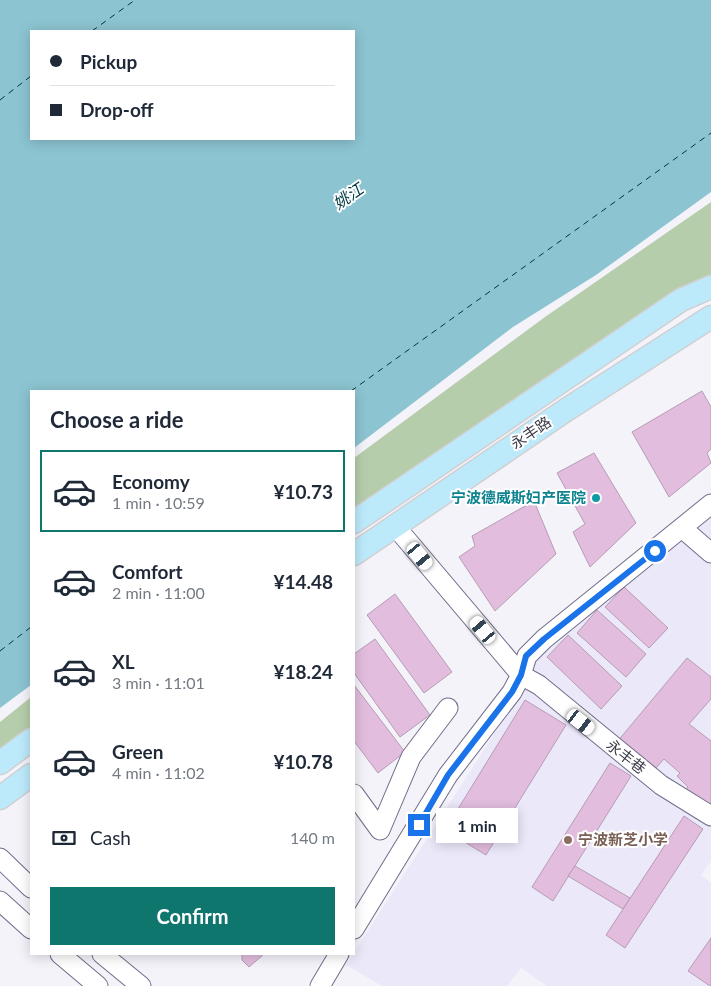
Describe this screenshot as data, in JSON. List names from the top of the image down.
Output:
{
  "streets": {
    "main road": ["永丰路"],
    "street": ["永丰巷"]
  },
  "crossings": [
    ["永丰路", "永丰巷"]
  ],
  "water": ["姚江"],
  "places": ["宁波德威斯妇产医院", "宁波新芝小学"],
  "page": {
    "banner": ["Pickup", "Drop-off"],
    "heading": "Choose a ride",
    "list": [
      {
        "name": "Economy",
        "note": "1 min · 10:59",
        "value": "¥10.73"
      },
      {
        "name": "Comfort",
        "note": "2 min · 11:00",
        "value": "¥14.48"
      },
      {
        "name": "XL",
        "note": "3 min · 11:01",
        "value": "¥18.24"
      },
      {
        "name": "Green",
        "note": "4 min · 11:02",
        "value": "¥10.78"
      }
    ],
    "bubble": "1 min",
    "pay": ["Cash", "140 m"],
    "buttons": "Confirm"
  }
}
